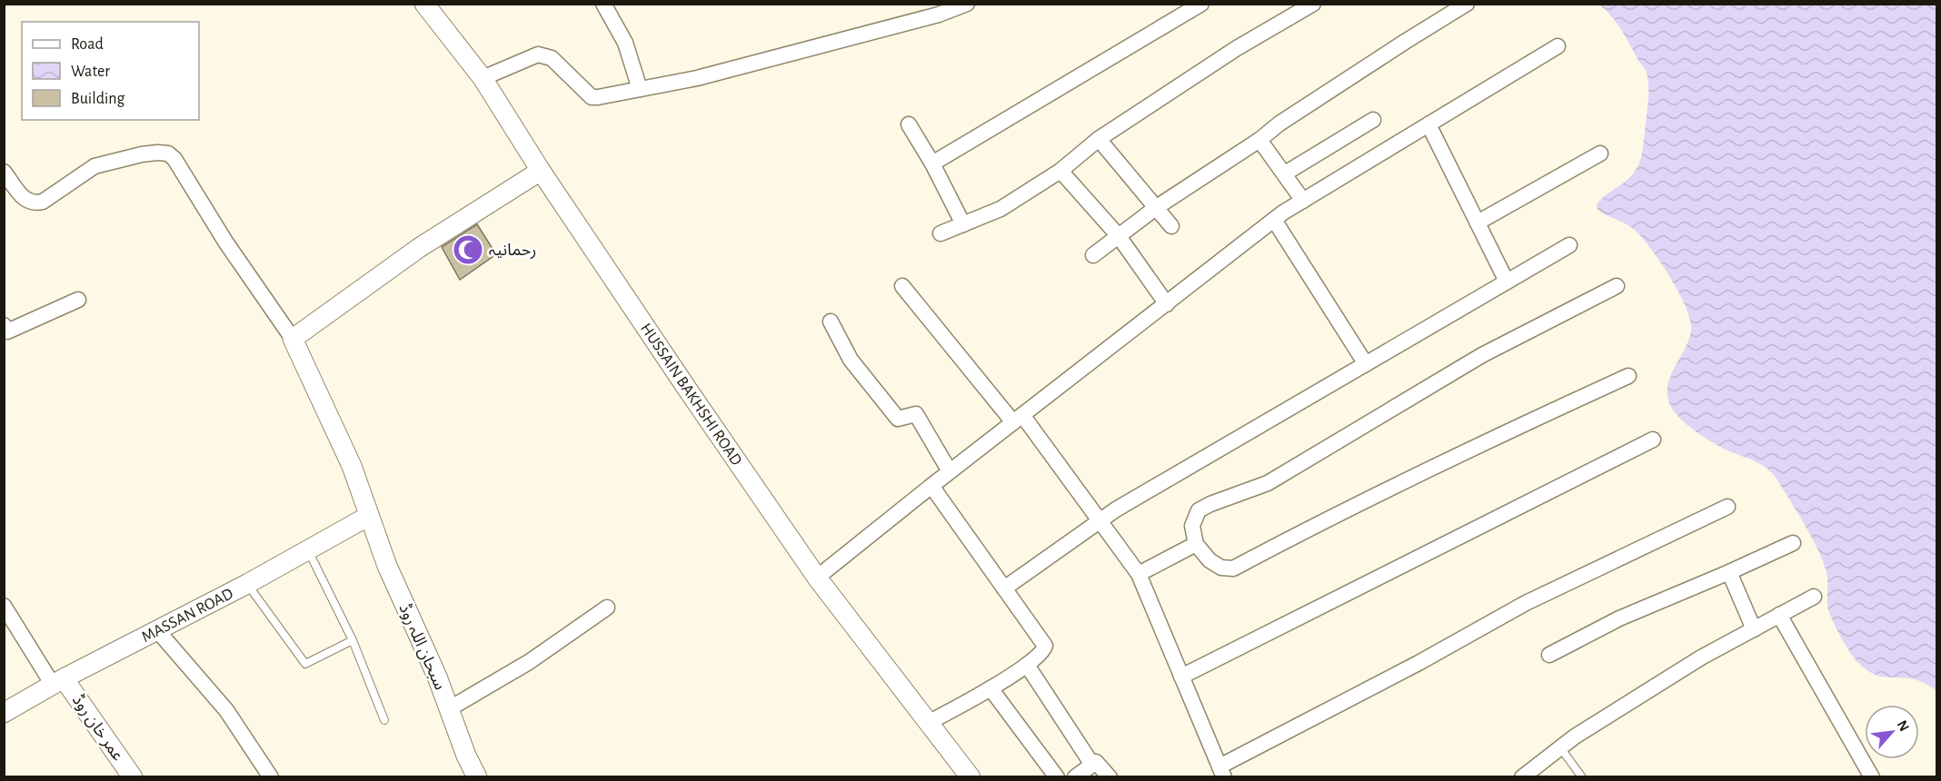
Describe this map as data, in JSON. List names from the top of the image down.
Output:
{
  "streets": {
    "street": [
      "HUSSAIN BAKHSHI ROAD",
      "MASSAN ROAD",
      "سبحان اللہ روڈ",
      "عمر خان روڈ"
    ]
  },
  "crossings": [
    ["MASSAN ROAD", "سبحان اللہ روڈ"],
    ["MASSAN ROAD", "عمر خان روڈ"]
  ],
  "places": {
    "mosque": ["رحمانیہ"]
  },
  "legend": ["Road", "Water", "Building"],
  "north": "top right"
}
